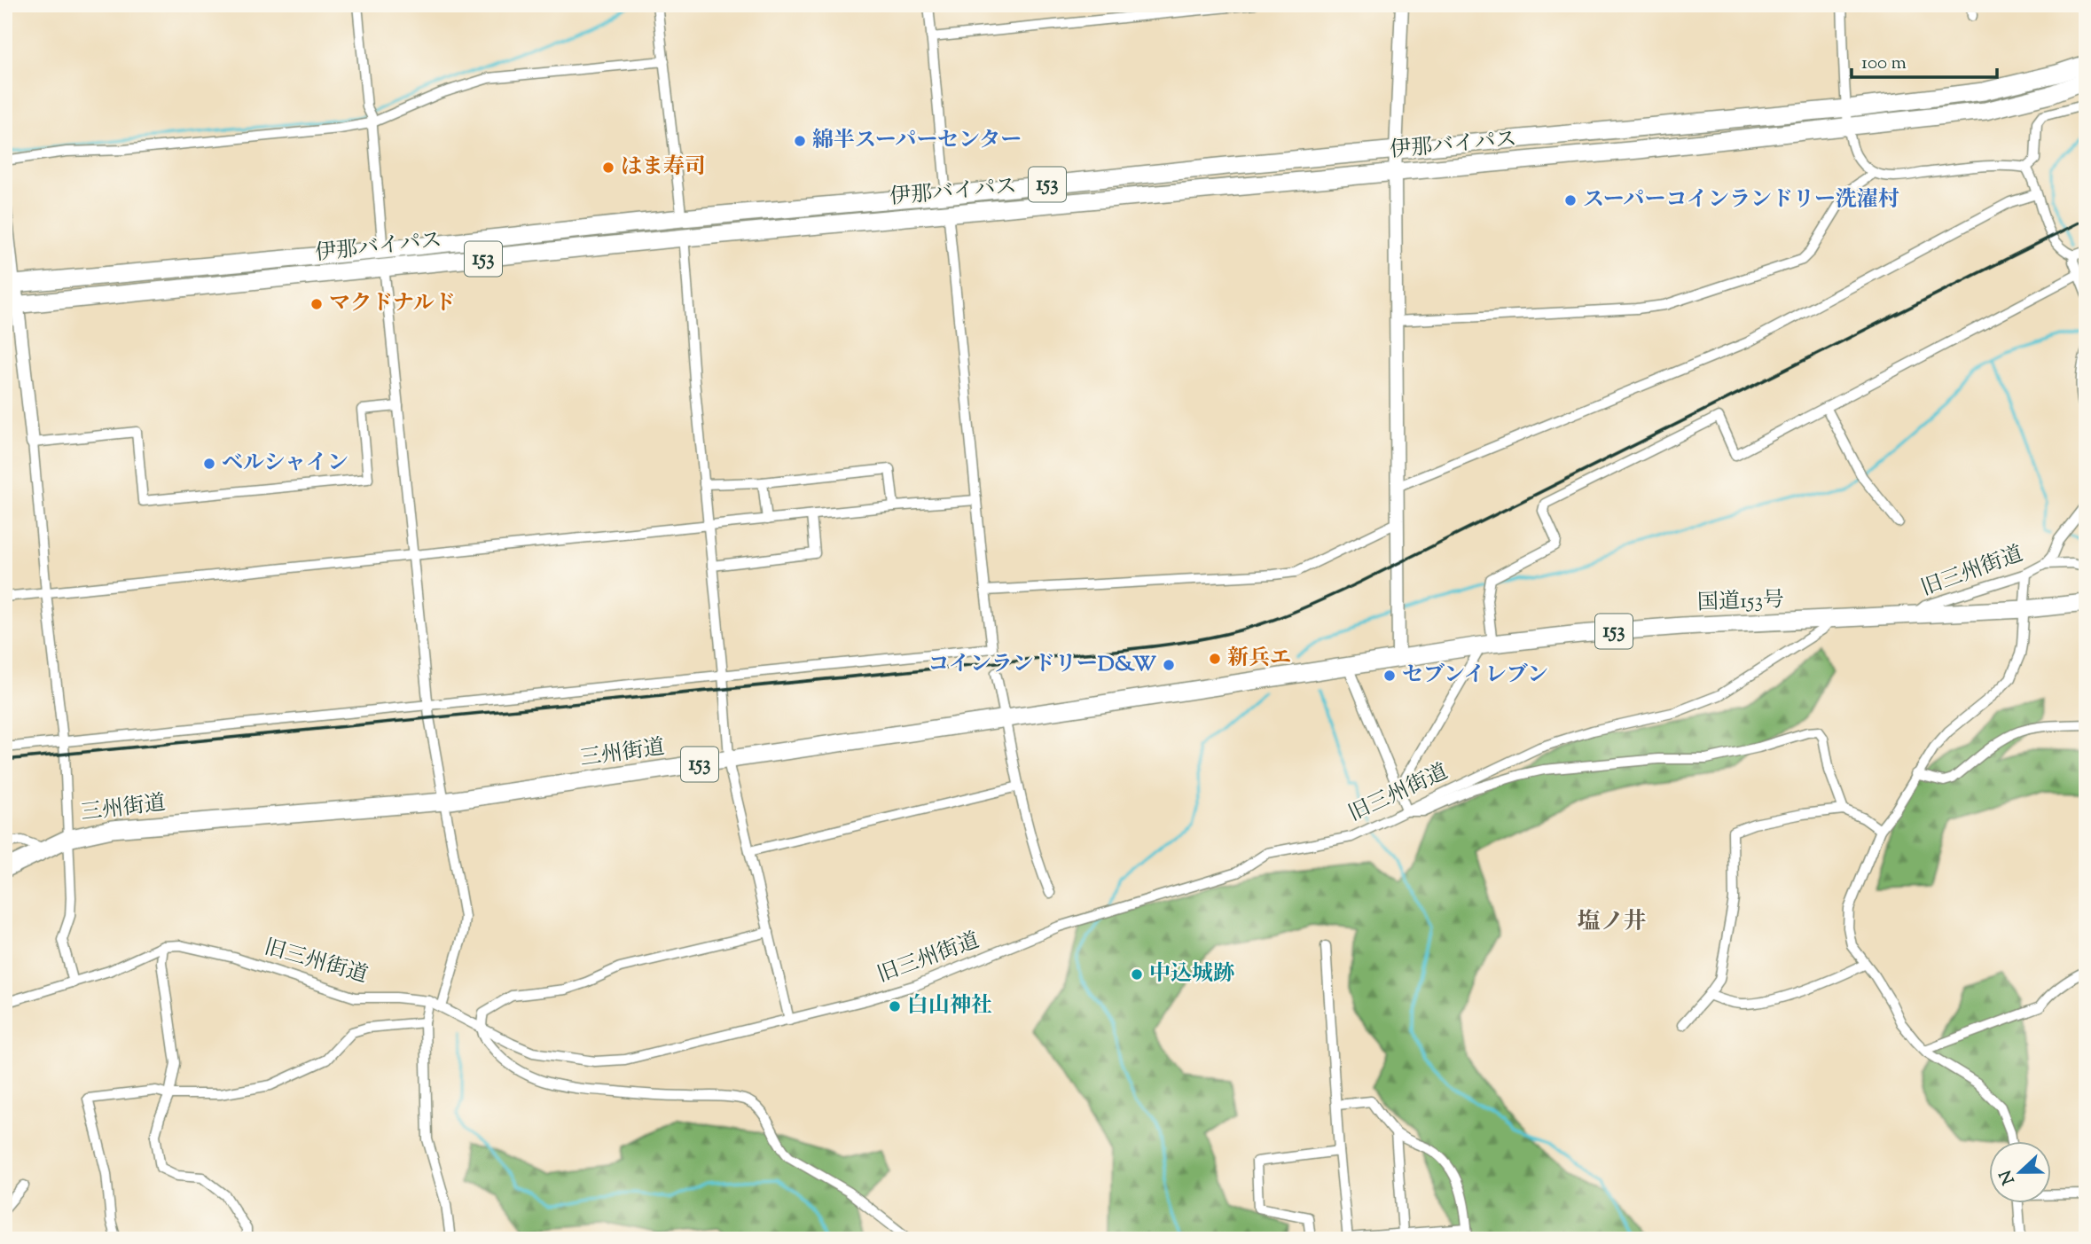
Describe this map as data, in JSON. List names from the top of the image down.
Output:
{
  "streets": {
    "highway": [
      "伊那バイパス",
      "153",
      "国道153号",
      "三州街道"
    ],
    "street": ["旧三州街道"]
  },
  "crossings": [
    ["旧三州街道", "国道153号"],
    ["国道153号", "三州街道"]
  ],
  "districts": ["塩ノ井"],
  "places": [
    "綿半スーパーセンター",
    "はま寿司",
    "スーパーコインランドリー洗濯村",
    "マクドナルド",
    "ベルシャイン",
    "新兵エ",
    "コインランドリーD&W",
    "セブンイレブン",
    "中込城跡",
    "白山神社"
  ],
  "scale_bar": "100 m",
  "north": "left"
}
